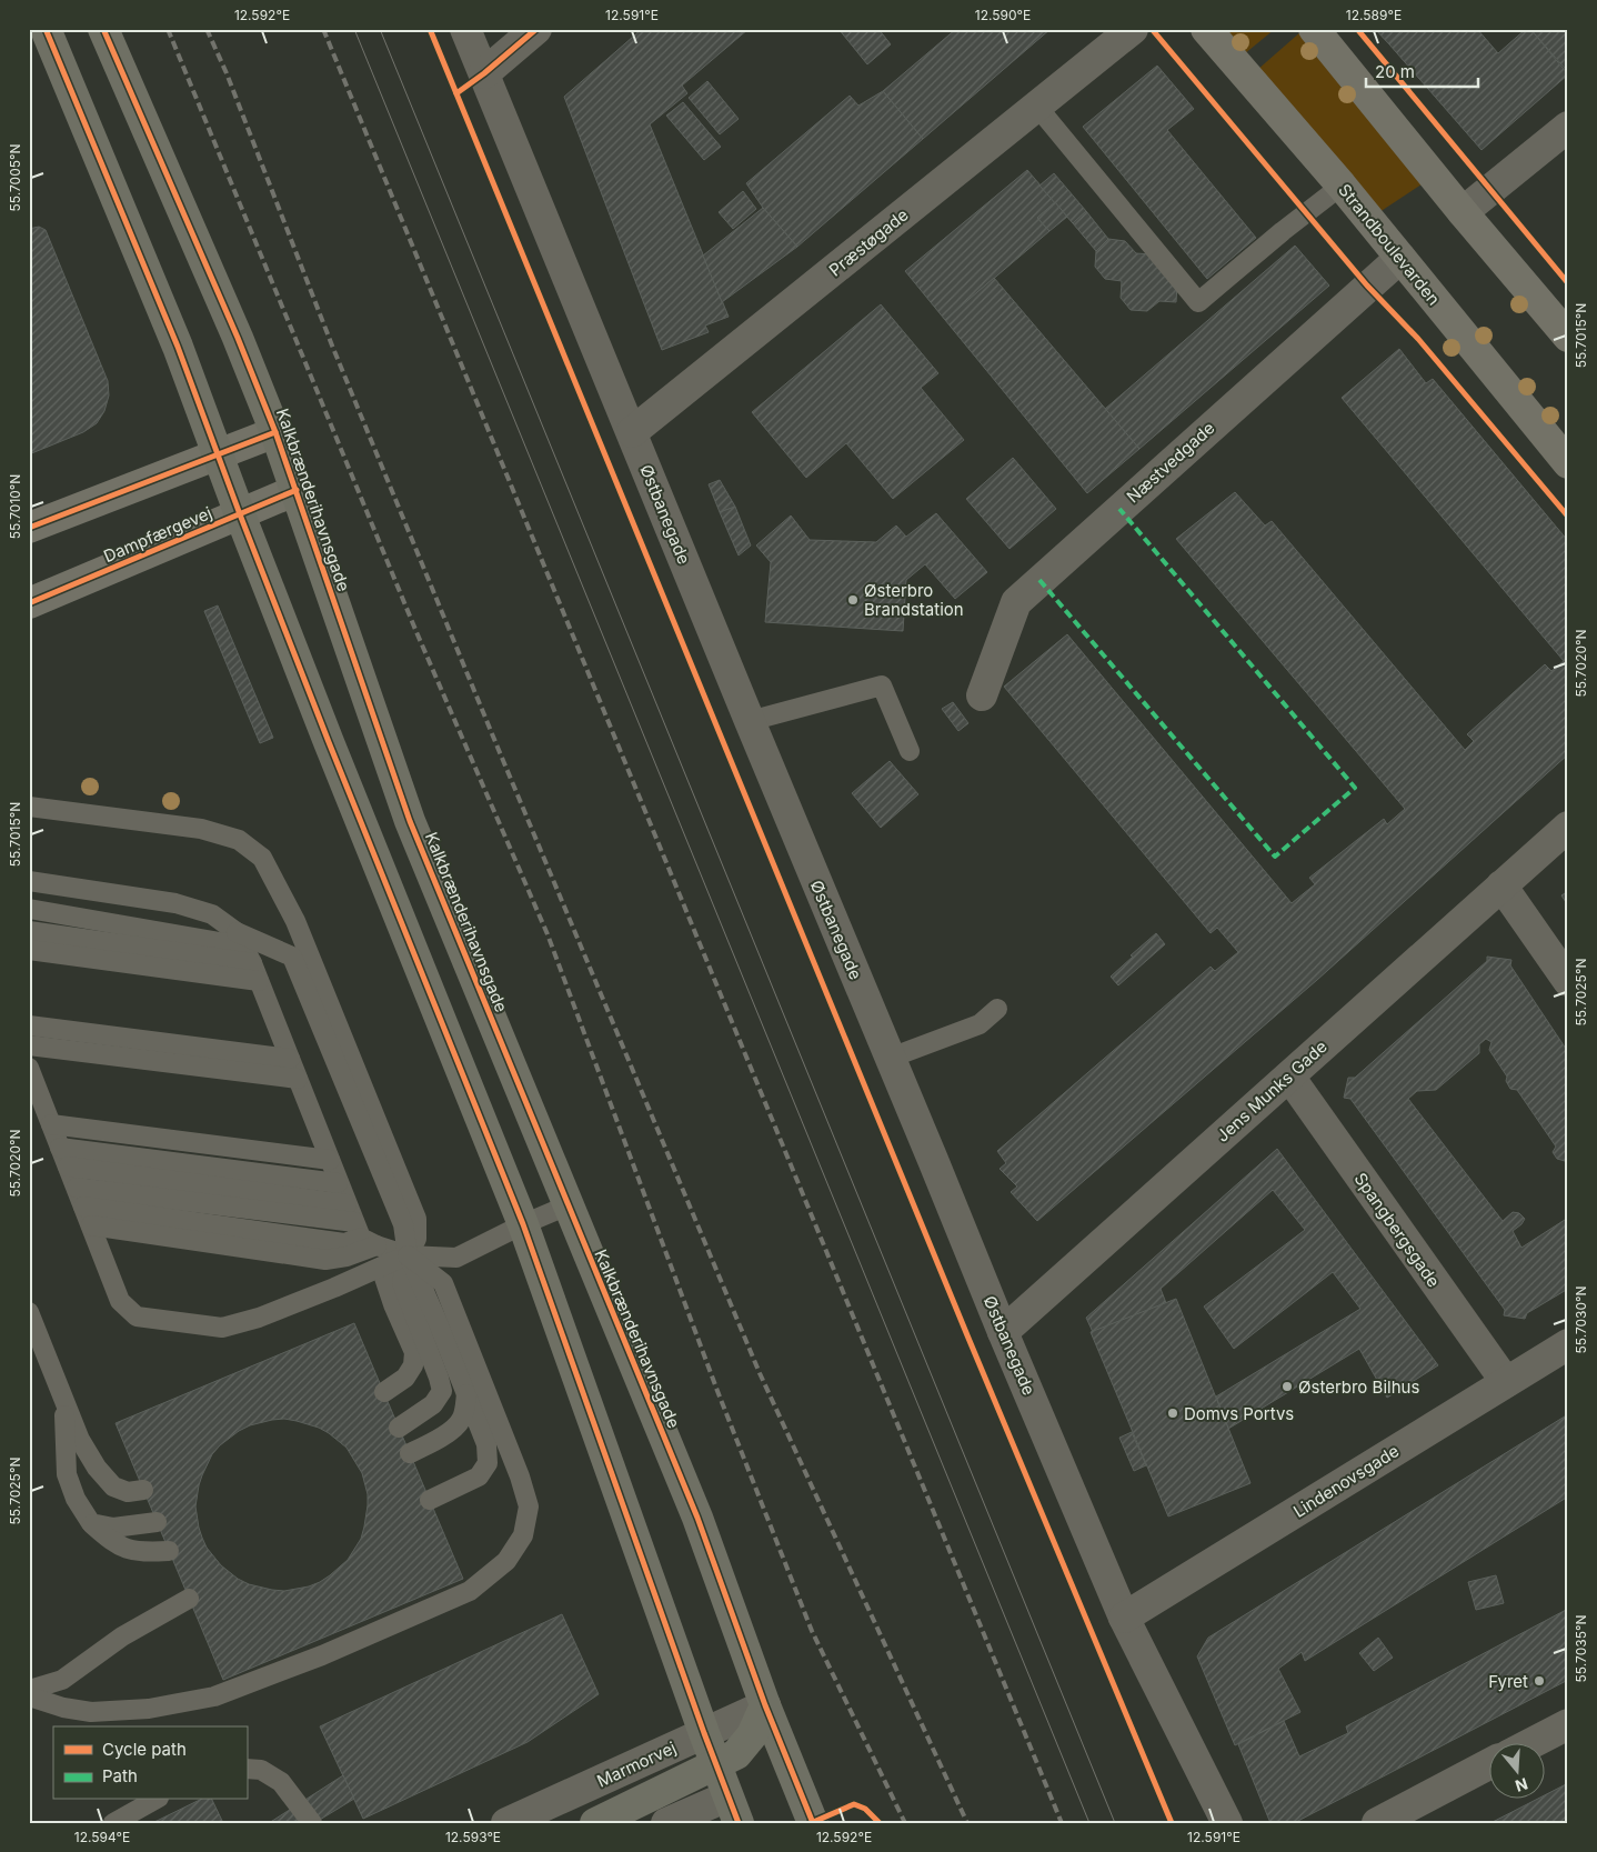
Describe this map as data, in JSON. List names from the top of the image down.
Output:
{
  "streets": {
    "main road": ["Kalkbrænderihavnsgade"],
    "street": [
      "Præstøgade",
      "Strandboulevarden",
      "Næstvedgade",
      "Østbanegade",
      "Dampfærgevej",
      "Jens Munks Gade",
      "Spangbergsgade",
      "Lindenovsgade",
      "Marmorvej"
    ]
  },
  "crossings": [
    ["Præstøgade", "Østbanegade"],
    ["Strandboulevarden", "Næstvedgade"],
    ["Kalkbrænderihavnsgade", "Dampfærgevej"],
    ["Kalkbrænderihavnsgade", "Marmorvej"],
    ["Østbanegade", "Jens Munks Gade"],
    ["Østbanegade", "Lindenovsgade"],
    ["Jens Munks Gade", "Spangbergsgade"],
    ["Spangbergsgade", "Lindenovsgade"]
  ],
  "places": [
    "Østerbro Brandstation",
    "Østerbro Bilhus",
    "Domvs Portvs",
    "Fyret"
  ],
  "legend": ["Cycle path", "Path"],
  "scale_bar": "20 m",
  "north": "bottom",
  "coordinates": [
    "12.592°E",
    "12.591°E",
    "12.590°E",
    "12.589°E",
    "55.7005°N",
    "55.7015°N",
    "55.7010°N",
    "55.7020°N",
    "55.7025°N",
    "55.7030°N",
    "55.7035°N",
    "12.594°E",
    "12.593°E"
  ]
}
